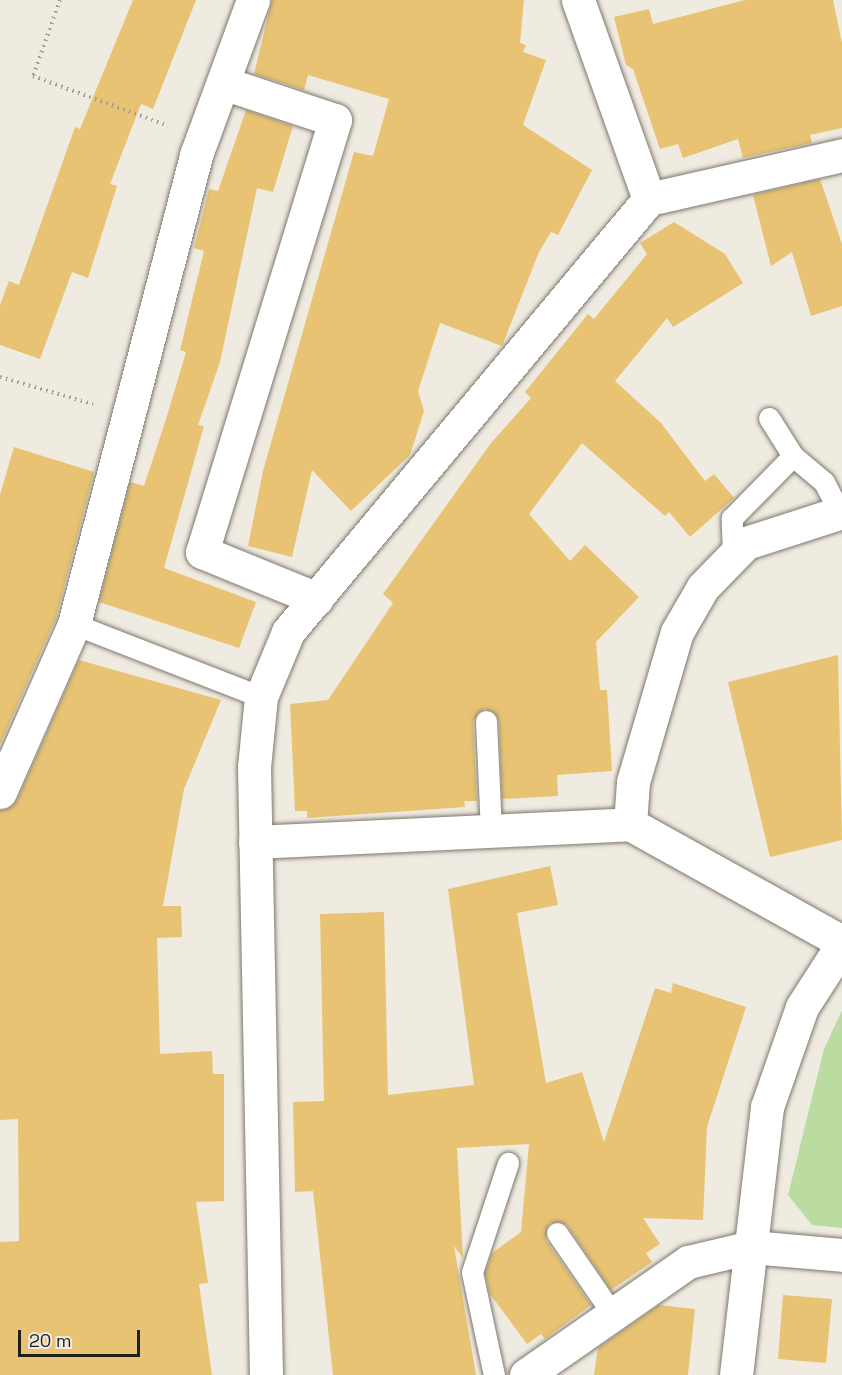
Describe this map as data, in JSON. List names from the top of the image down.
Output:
{
  "scale_bar": "20 m"
}
